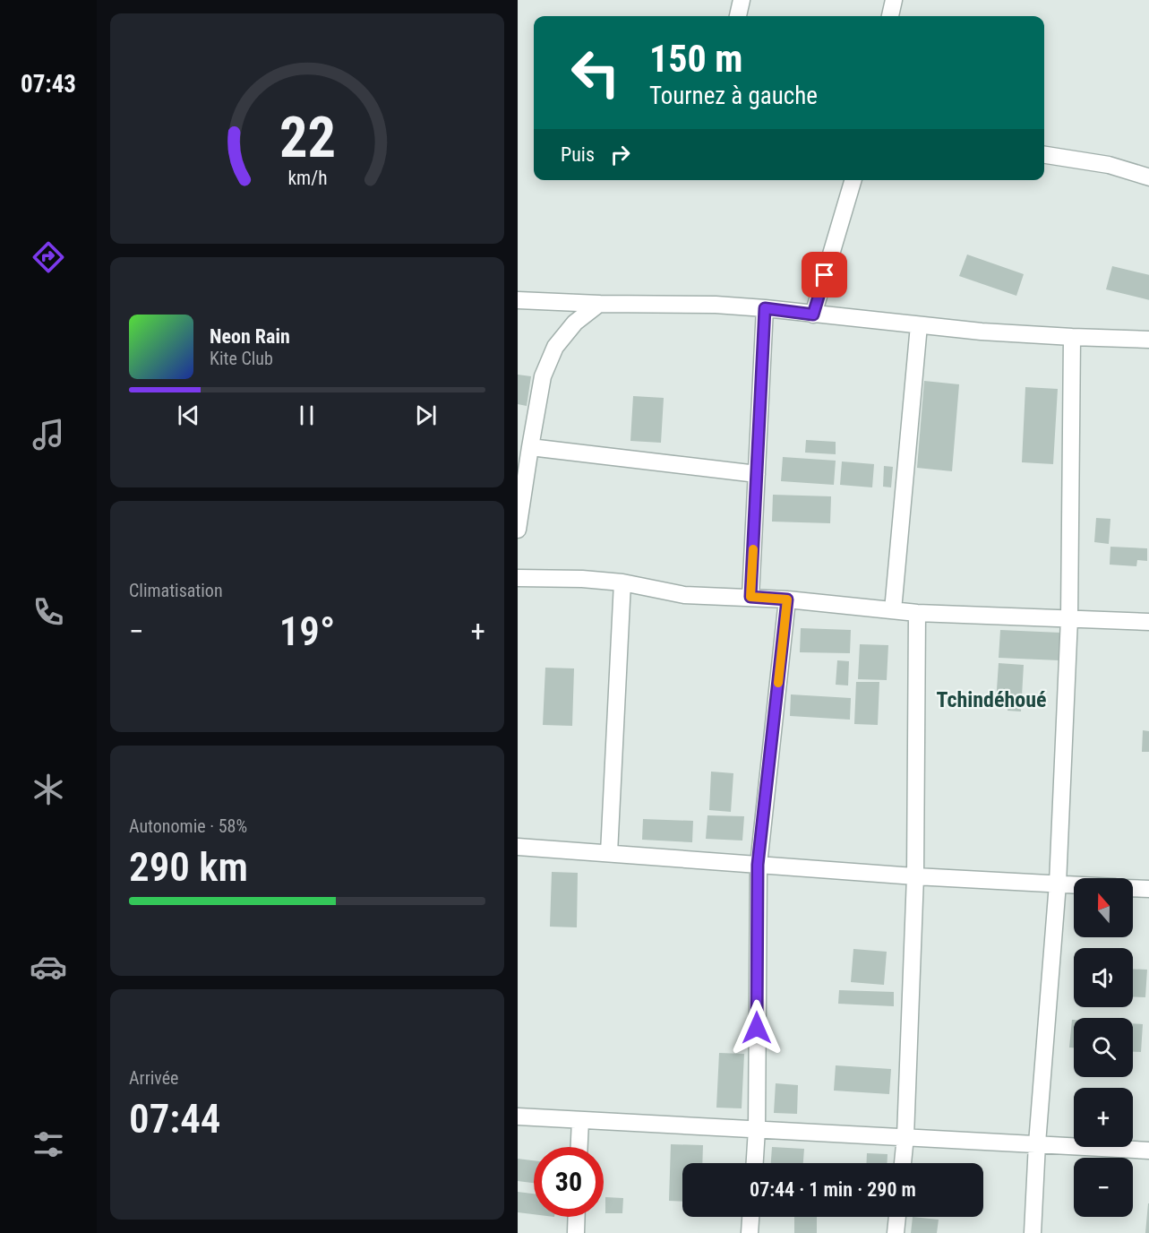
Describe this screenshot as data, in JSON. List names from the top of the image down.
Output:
{
  "districts": ["Tchindéhoué"],
  "north": "top",
  "page": {
    "tabs": "07:43",
    "turn": ["150 m", "Tournez à gauche"],
    "then": "Puis",
    "song": ["Neon Rain", "Kite Club"],
    "tile": [
      "Climatisation",
      ["Autonomie · 58%", "290 km"],
      ["Arrivée", "07:44"]
    ],
    "heat": ["−", "19°", "+"],
    "map_buttons": ["+", "−"],
    "limit": "30",
    "trip": "07:44 · 1 min · 290 m",
    "gauge": ["22", "km/h"]
  }
}
